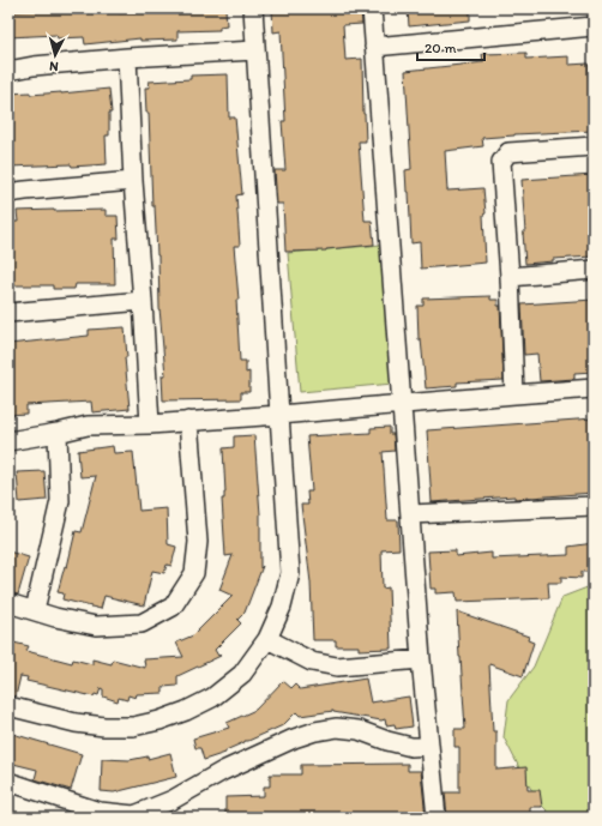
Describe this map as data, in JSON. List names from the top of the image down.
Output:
{
  "scale_bar": "20 m",
  "north": "bottom"
}
